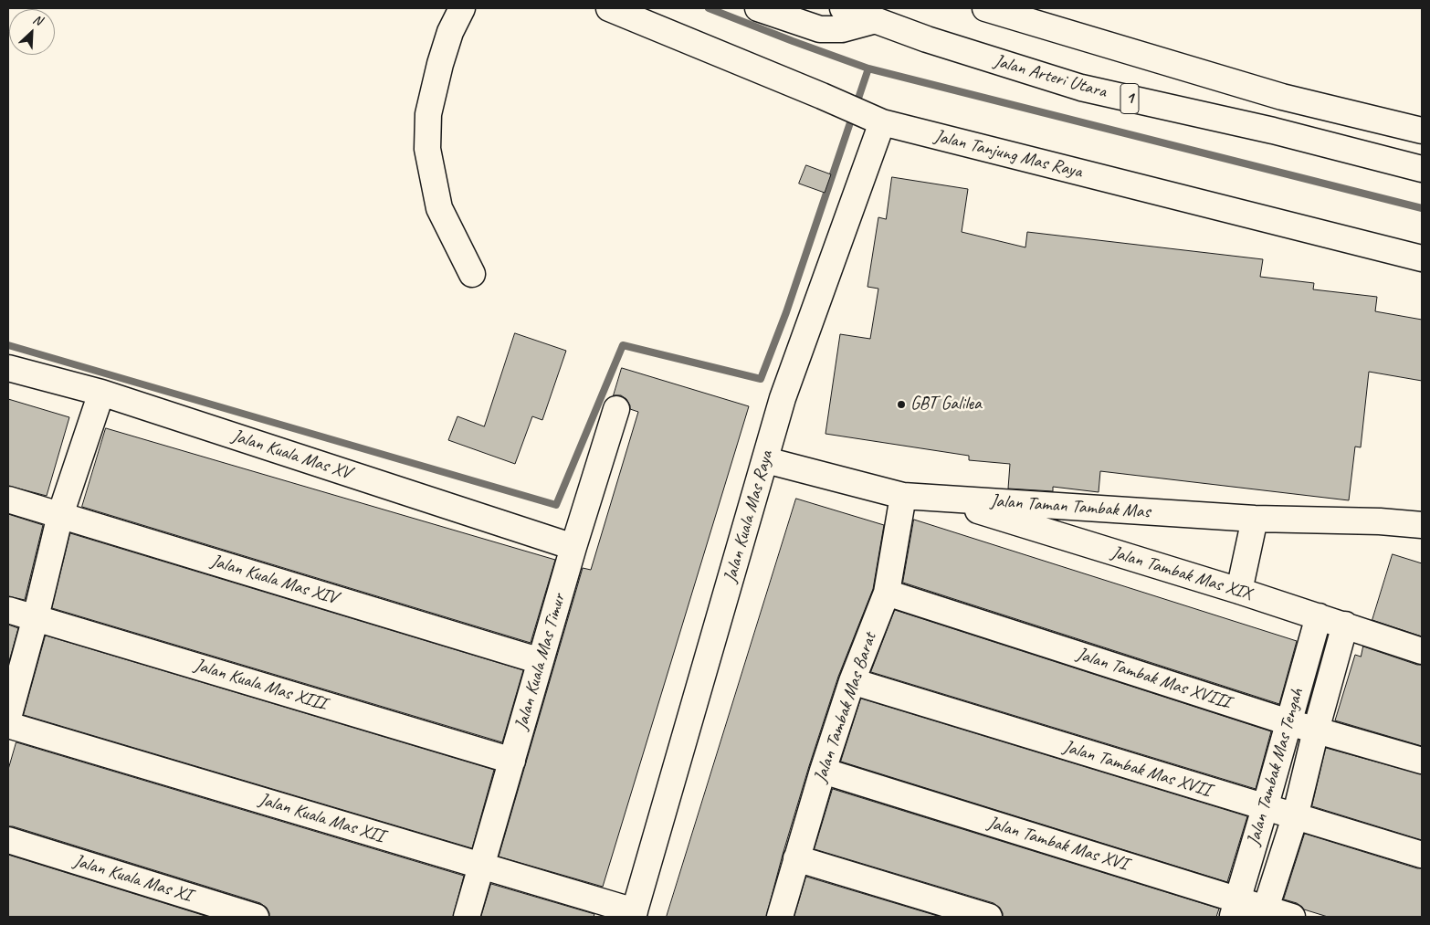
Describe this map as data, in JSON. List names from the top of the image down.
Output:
{
  "streets": {
    "main road": [
      "Jalan Arteri Utara",
      "1",
      "Jalan Tanjung Mas Raya",
      "Jalan Kuala Mas XV",
      "Jalan Taman Tambak Mas",
      "Jalan Kuala Mas Raya",
      "Jalan Tambak Mas XIX",
      "Jalan Kuala Mas XIV",
      "Jalan Kuala Mas Timur",
      "Jalan Tambak Mas XVIII",
      "Jalan Kuala Mas XIII",
      "Jalan Tambak Mas Barat",
      "Jalan Tambak Mas Tengah",
      "Jalan Tambak Mas XVII",
      "Jalan Kuala Mas XII",
      "Jalan Tambak Mas XVI",
      "Jalan Kuala Mas XI"
    ]
  },
  "crossings": [
    ["Jalan Tanjung Mas Raya", "Jalan Kuala Mas Raya"],
    ["Jalan Kuala Mas XV", "Jalan Kuala Mas Timur"],
    ["Jalan Taman Tambak Mas", "Jalan Kuala Mas Raya"],
    ["Jalan Taman Tambak Mas", "Jalan Tambak Mas XIX"],
    ["Jalan Taman Tambak Mas", "Jalan Tambak Mas Barat"],
    ["Jalan Kuala Mas Raya", "Jalan Kuala Mas XII"],
    ["Jalan Tambak Mas XIX", "Jalan Tambak Mas Tengah"],
    ["Jalan Kuala Mas XIV", "Jalan Kuala Mas Timur"],
    ["Jalan Kuala Mas Timur", "Jalan Kuala Mas XIII"],
    ["Jalan Kuala Mas Timur", "Jalan Kuala Mas XII"],
    ["Jalan Tambak Mas XVIII", "Jalan Tambak Mas Barat"],
    ["Jalan Tambak Mas XVIII", "Jalan Tambak Mas Tengah"],
    ["Jalan Tambak Mas Barat", "Jalan Tambak Mas XVII"],
    ["Jalan Tambak Mas Barat", "Jalan Tambak Mas XVI"],
    ["Jalan Tambak Mas Tengah", "Jalan Tambak Mas XVII"],
    ["Jalan Tambak Mas Tengah", "Jalan Tambak Mas XVI"]
  ],
  "places": ["GBT Galilea"],
  "north": "top right"
}
